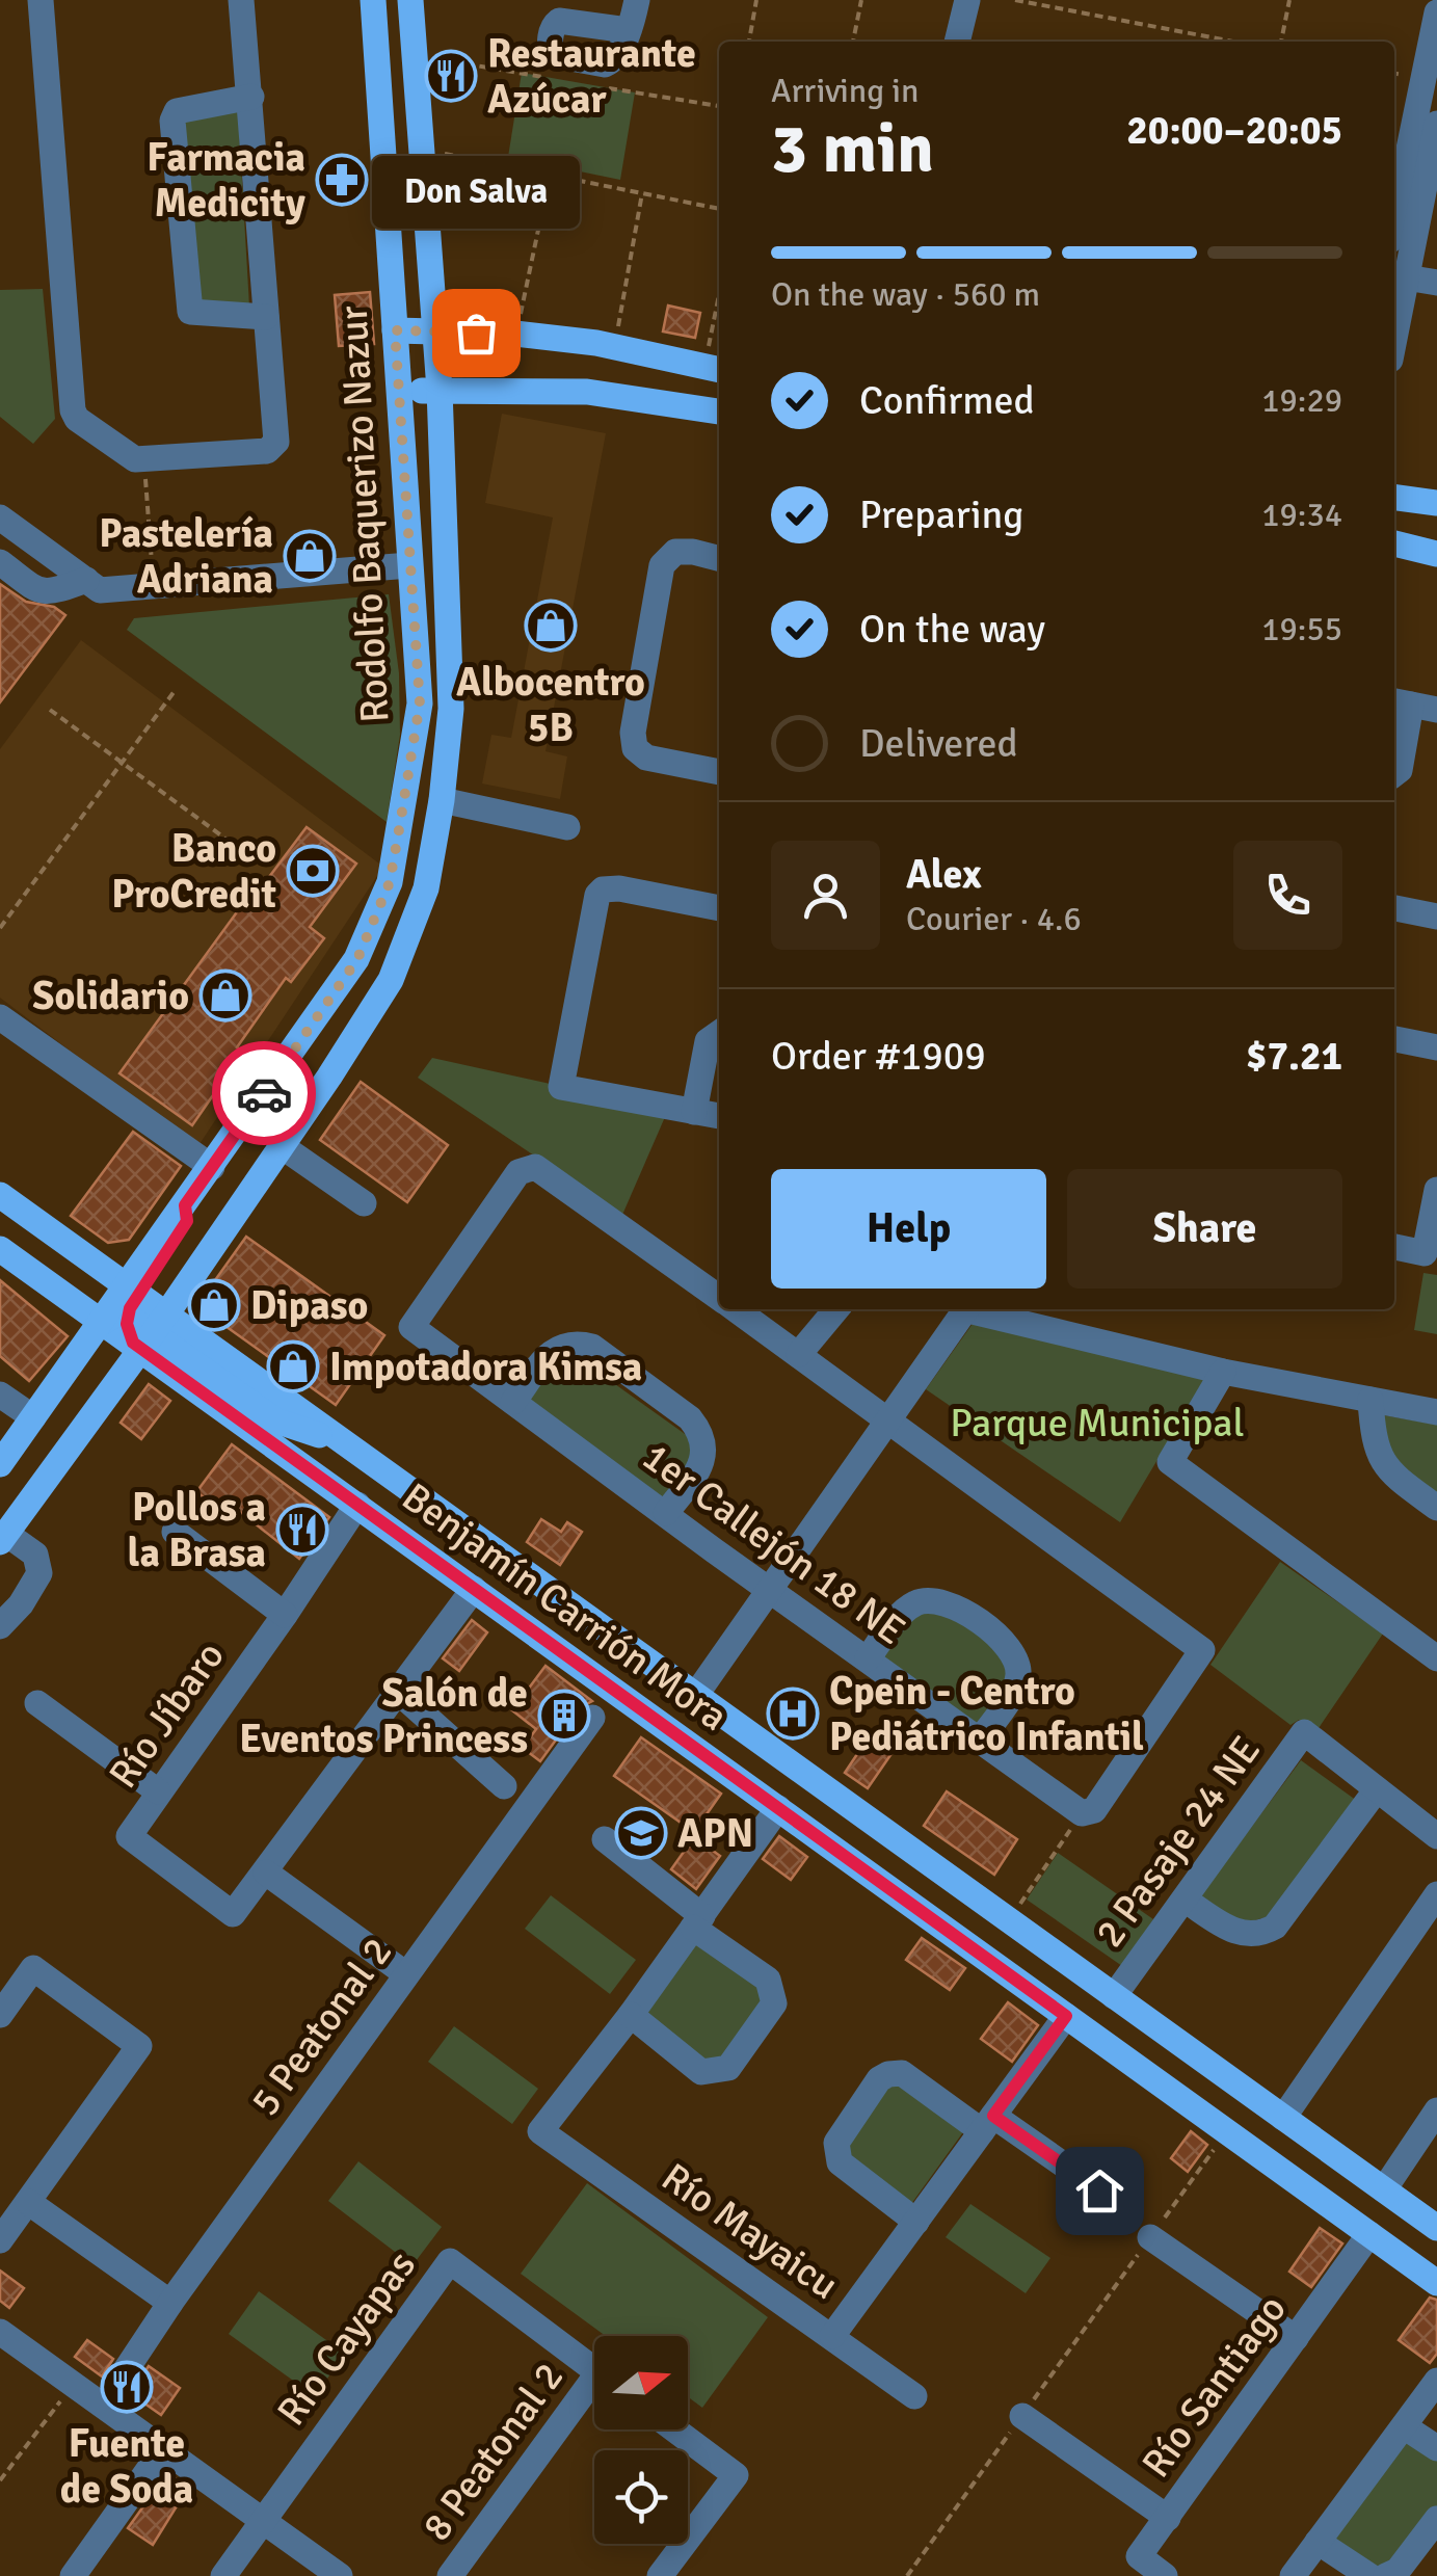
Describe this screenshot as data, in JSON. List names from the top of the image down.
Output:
{
  "streets": {
    "main road": ["Rodolfo Baquerizo Nazur", "Benjamín Carrión Mora"],
    "street": [
      "1er Callejón 18 NE",
      "Río Jíbaro",
      "2 Pasaje 24 NE",
      "5 Peatonal 2",
      "Río Mayaicu",
      "Río Cayapas",
      "Río Santiago",
      "8 Peatonal 2"
    ]
  },
  "crossings": [
    ["Rodolfo Baquerizo Nazur", "Benjamín Carrión Mora"],
    ["Benjamín Carrión Mora", "Río Jíbaro"],
    ["Benjamín Carrión Mora", "2 Pasaje 24 NE"],
    ["Benjamín Carrión Mora", "Río Santiago"]
  ],
  "parks": ["Parque Municipal"],
  "places": {
    "restaurant": ["Restaurante Azúcar", "Pollos a la Brasa", "Fuente de Soda"],
    "pharmacy": ["Farmacia Medicity"],
    "other": ["Don Salva"],
    "shop": [
      "Pastelería Adriana",
      "Albocentro 5B",
      "Solidario",
      "Dipaso",
      "Impotadora Kimsa"
    ],
    "bank": ["Banco ProCredit"],
    "hospital": ["Cpein - Centro Pediátrico Infantil"],
    "building": ["Salón de Eventos Princess"],
    "school or university": ["APN"]
  },
  "north": "right",
  "page": {
    "heading": ["3 min", "Arriving in", "20:00–20:05"],
    "panel": [
      "Alex",
      "Courier · 4.6",
      "Order #1909",
      "$7.21"
    ],
    "bubble": "Don Salva",
    "bar": "On the way · 560 m",
    "list": [
      ["Confirmed", "19:29"],
      ["Preparing", "19:34"],
      ["On the way", "19:55"],
      "Delivered"
    ],
    "buttons": ["Help", "Share"]
  }
}
